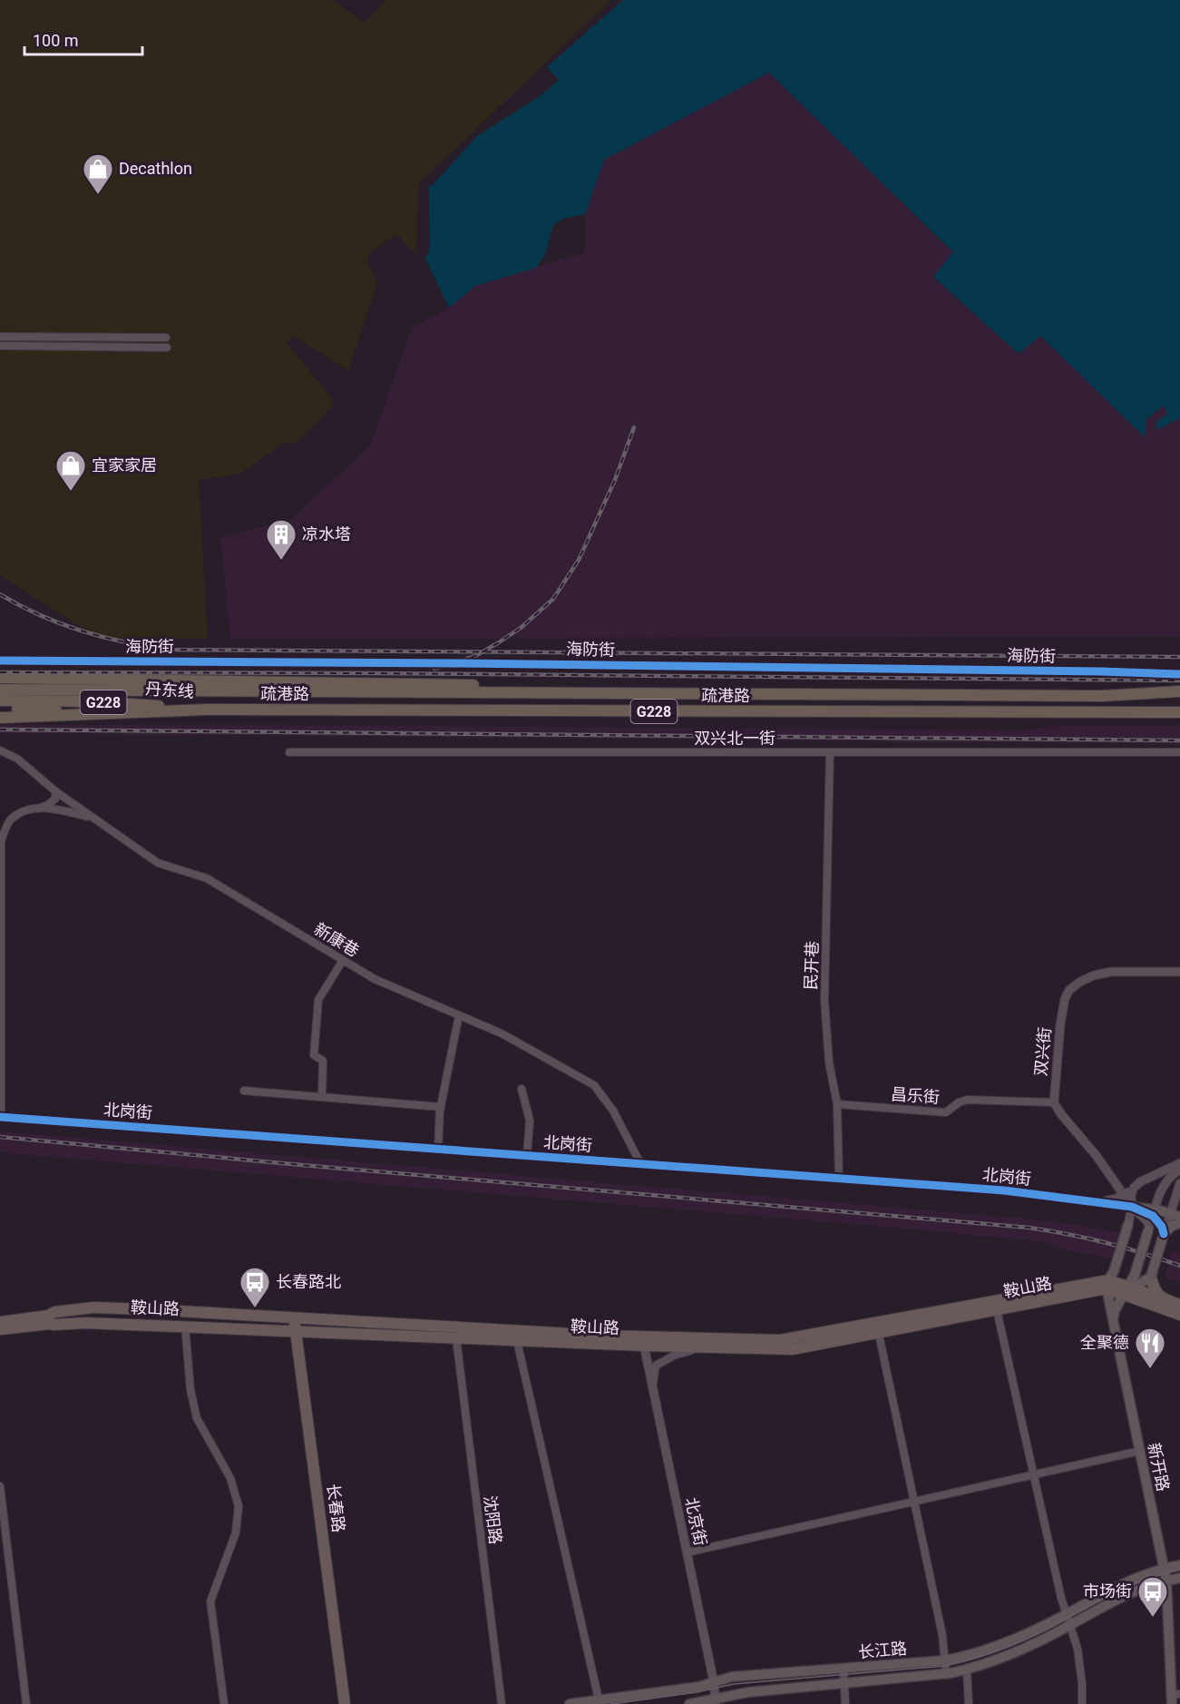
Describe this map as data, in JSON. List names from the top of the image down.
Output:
{
  "streets": {
    "highway": ["丹东线", "疏港路", "G228"],
    "main road": [
      "北岗街",
      "鞍山路",
      "新开路",
      "长春路",
      "长江路"
    ],
    "street": [
      "海防街",
      "双兴北一街",
      "新康巷",
      "民开巷",
      "双兴街",
      "昌乐街",
      "沈阳路",
      "北京街"
    ]
  },
  "crossings": [
    ["丹东线", "疏港路"],
    ["双兴北一街", "民开巷"],
    ["新康巷", "北岗街"],
    ["民开巷", "昌乐街"],
    ["民开巷", "北岗街"],
    ["双兴街", "昌乐街"],
    ["鞍山路", "新开路"],
    ["鞍山路", "长春路"],
    ["鞍山路", "沈阳路"],
    ["鞍山路", "北京街"],
    ["新开路", "长江路"],
    ["北京街", "长江路"]
  ],
  "places": {
    "shop": ["Decathlon", "宜家家居"],
    "building": ["凉水塔"],
    "bus stop": ["长春路北", "市场街"],
    "restaurant": ["全聚德"]
  },
  "scale_bar": "100 m"
}
